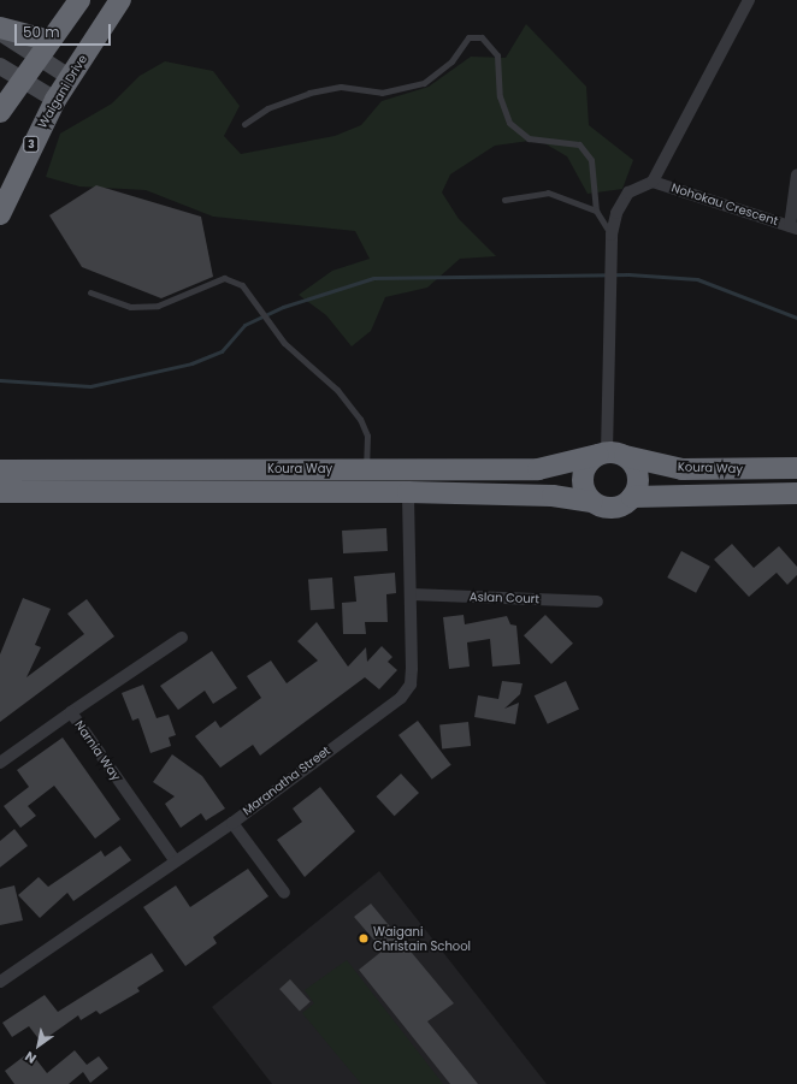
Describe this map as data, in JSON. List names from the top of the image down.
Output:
{
  "streets": {
    "highway": ["Waigani Drive", "3", "Koura Way"],
    "street": [
      "Nohokau Crescent",
      "Aslan Court",
      "Narnia Way",
      "Maranatha Street"
    ]
  },
  "crossings": [
    ["Koura Way", "Maranatha Street"],
    ["Aslan Court", "Maranatha Street"],
    ["Narnia Way", "Maranatha Street"]
  ],
  "places": ["Waigani Christain School"],
  "scale_bar": "50 m",
  "north": "bottom left"
}
